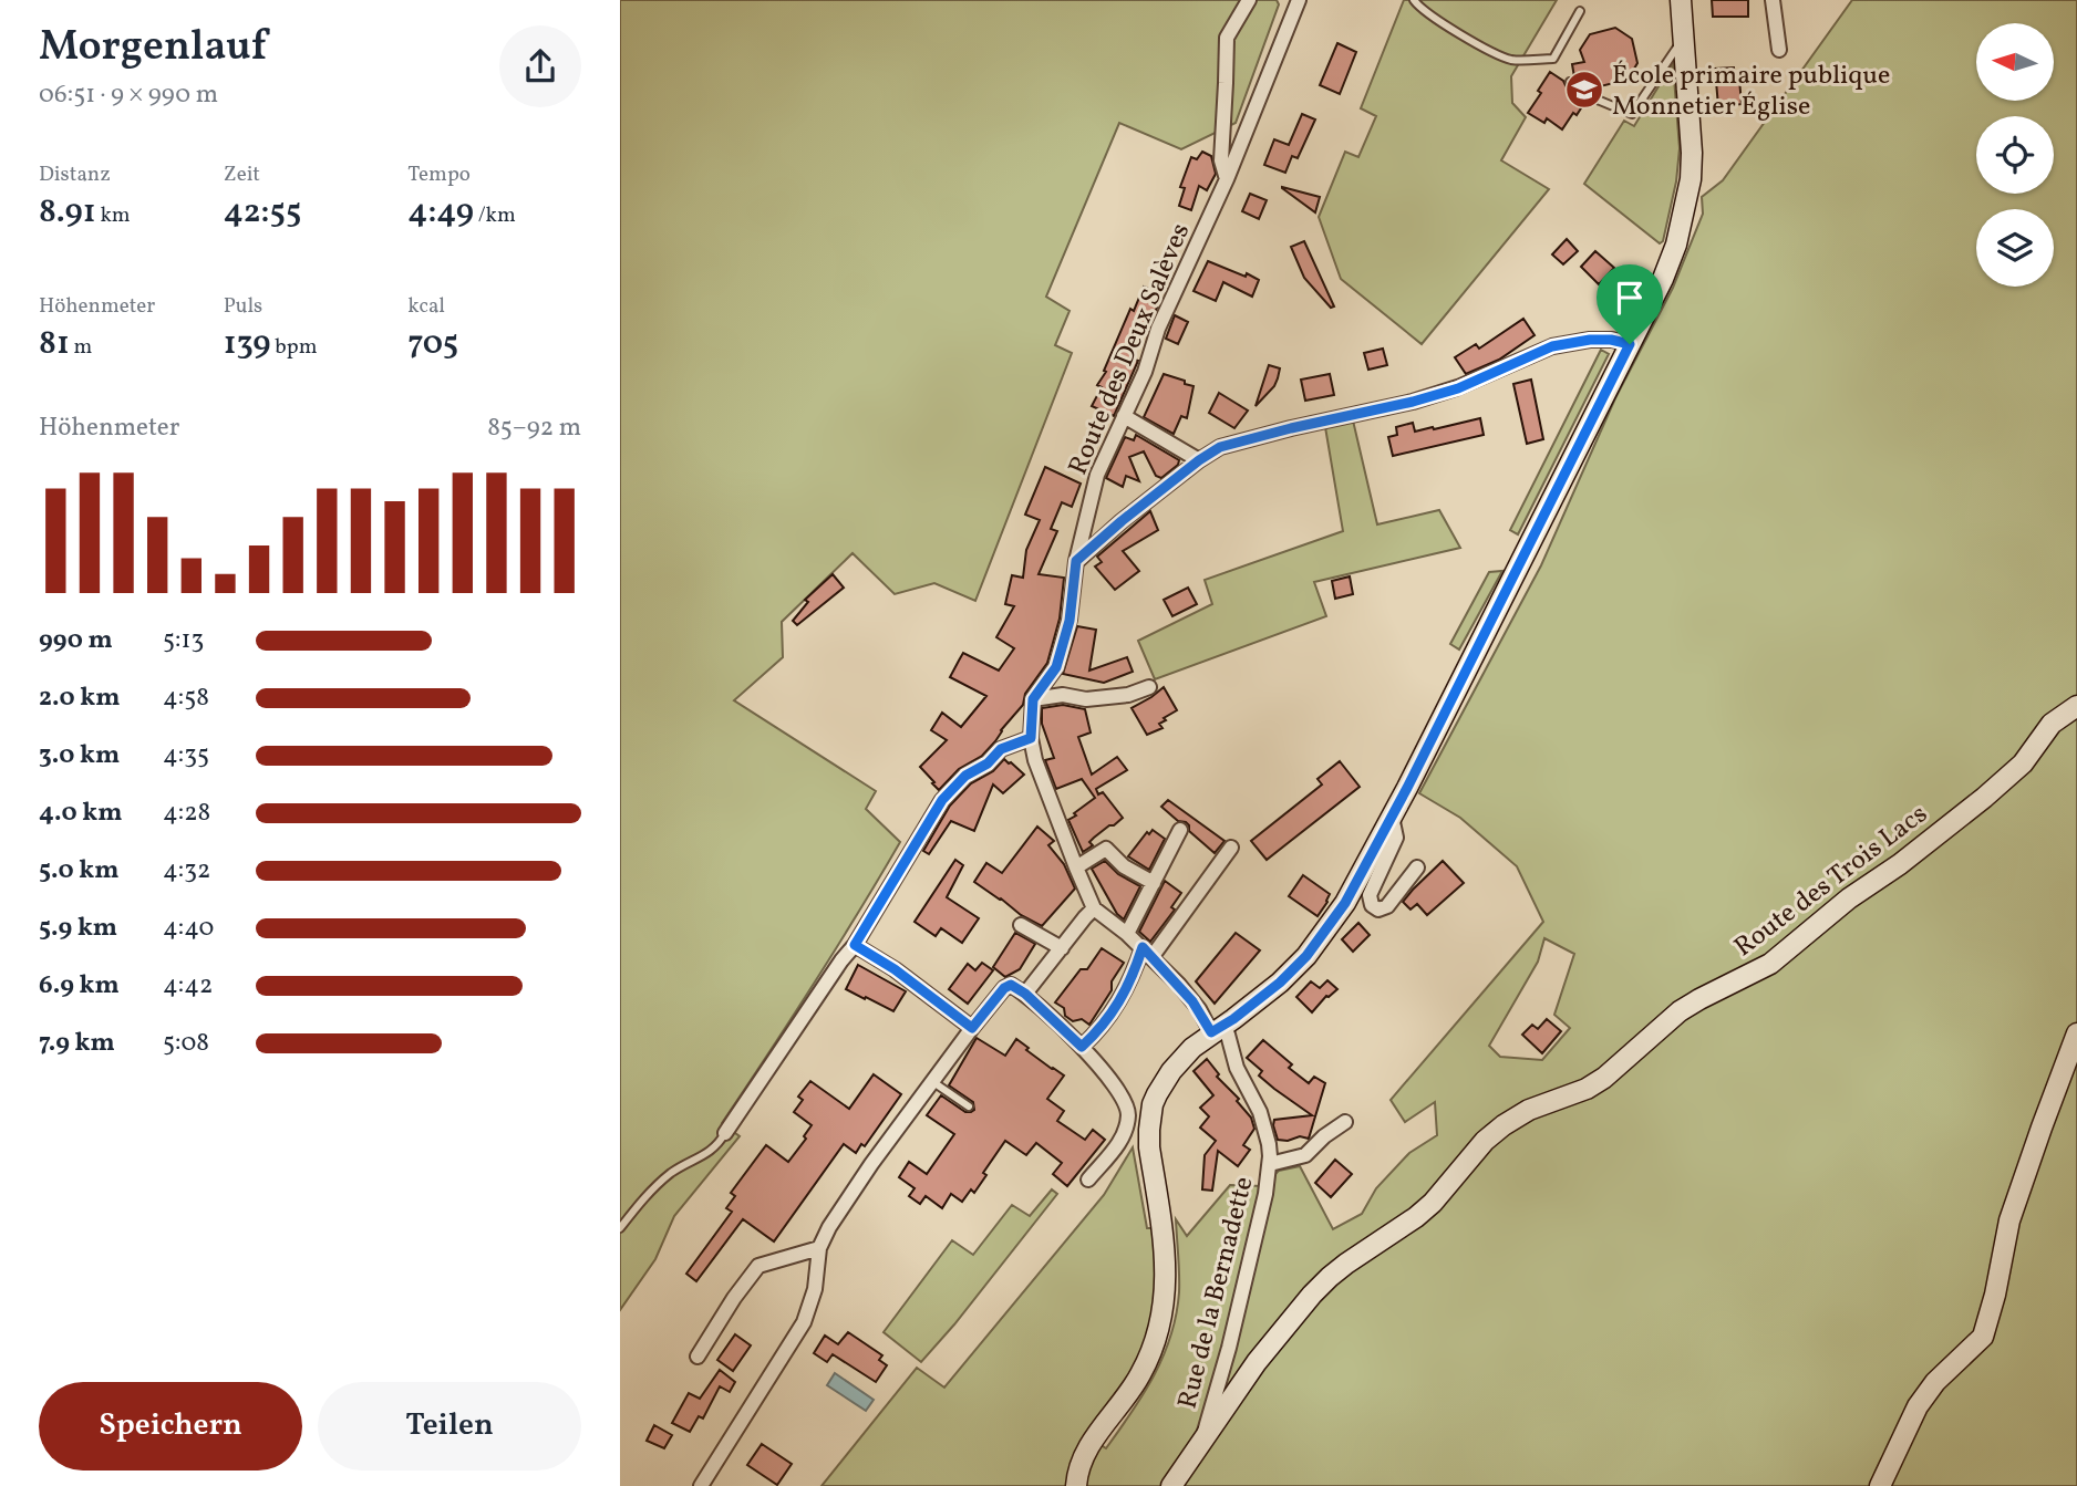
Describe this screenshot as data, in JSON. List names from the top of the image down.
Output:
{
  "streets": {
    "street": ["Route des Deux Salèves", "Route des Trois Lacs", "Rue de la Bernadette"]
  },
  "crossings": [
    ["Route des Trois Lacs", "Rue de la Bernadette"]
  ],
  "places": {
    "school or university": ["École primaire publique Monnetier Église"]
  },
  "north": "left",
  "page": {
    "heading": ["Morgenlauf", "06:51 · 9 × 990 m"],
    "stats": [
      ["Distanz", "8.91 km"],
      ["Zeit", "42:55"],
      ["Tempo", "4:49 /km"],
      ["Höhenmeter", "81 m"],
      ["Puls", "139 bpm"],
      ["kcal", "705"]
    ],
    "chart": ["Höhenmeter", "85–92 m"],
    "list": [
      {
        "name": "990 m",
        "note": "5:13"
      },
      {
        "name": "2.0 km",
        "note": "4:58"
      },
      {
        "name": "3.0 km",
        "note": "4:35"
      },
      {
        "name": "4.0 km",
        "note": "4:28"
      },
      {
        "name": "5.0 km",
        "note": "4:32"
      },
      {
        "name": "5.9 km",
        "note": "4:40"
      },
      {
        "name": "6.9 km",
        "note": "4:42"
      },
      {
        "name": "7.9 km",
        "note": "5:08"
      }
    ],
    "buttons": ["Speichern", "Teilen"]
  }
}
